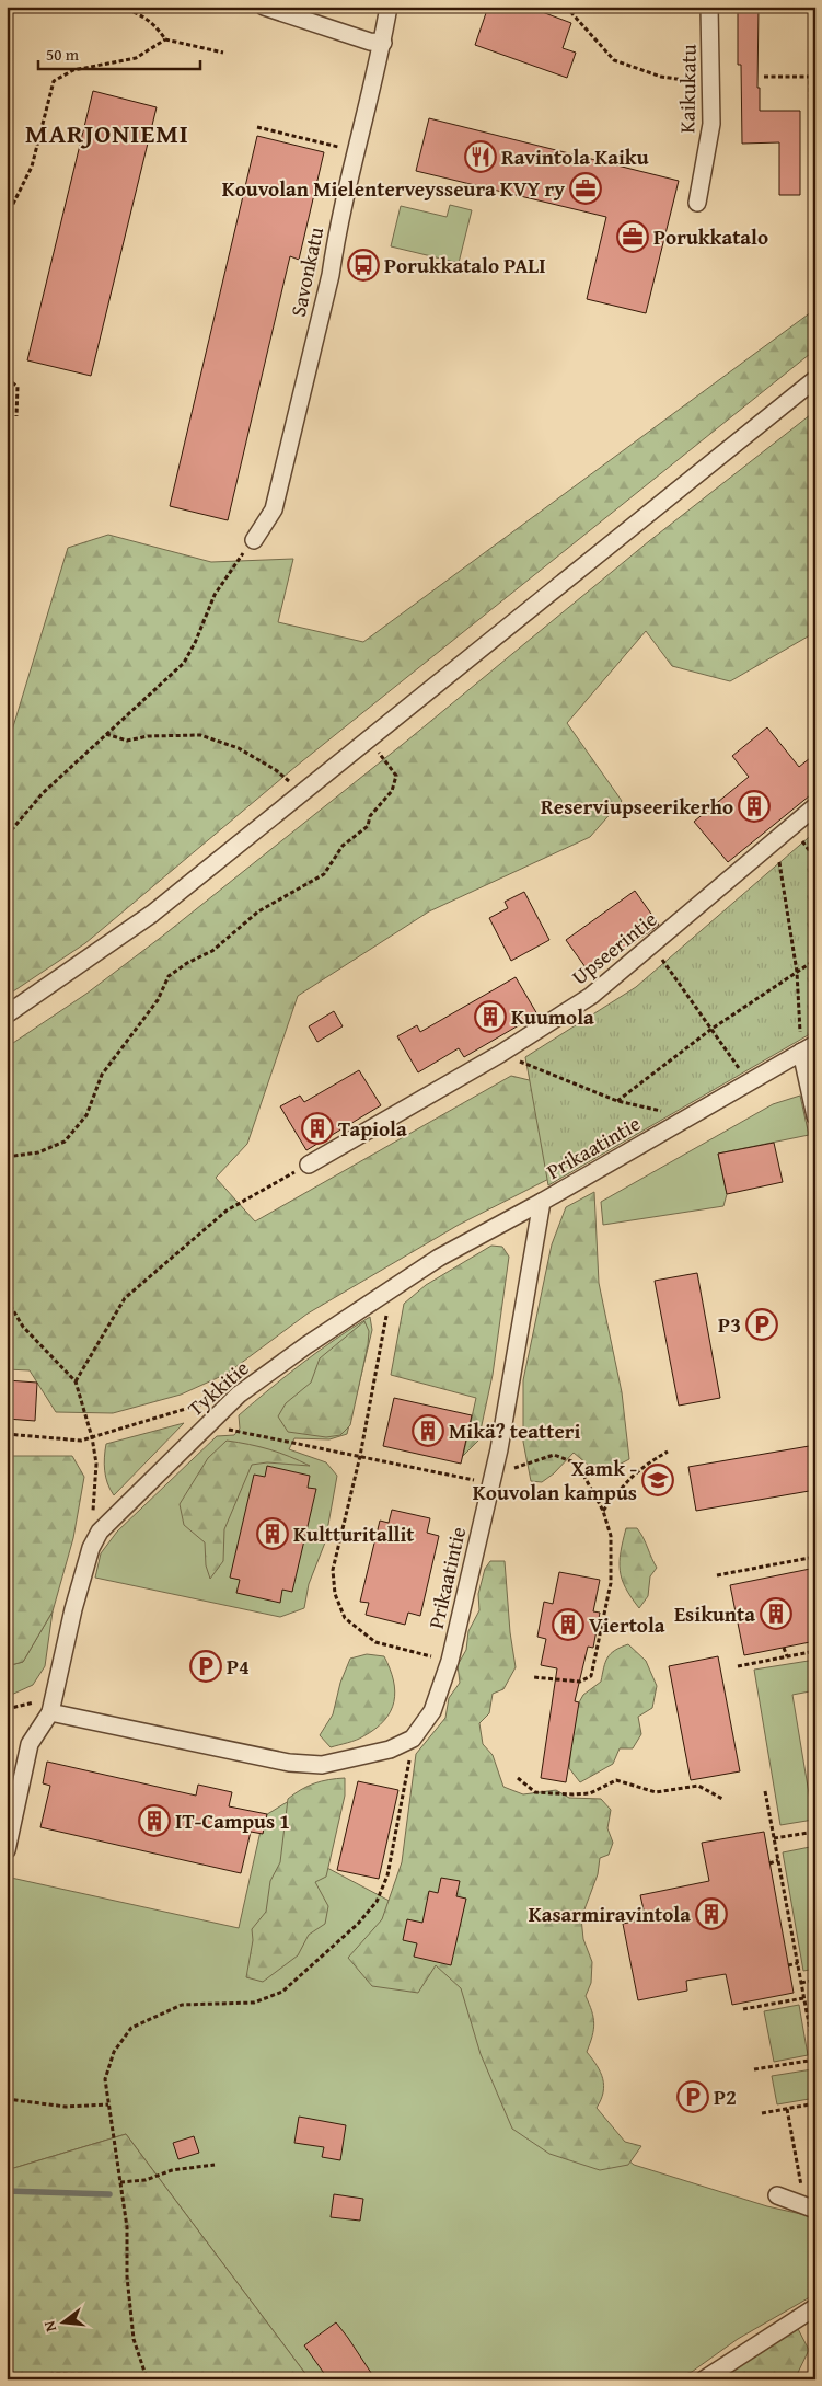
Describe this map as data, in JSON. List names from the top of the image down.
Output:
{
  "streets": {
    "street": [
      "Kaikukatu",
      "Savonkatu",
      "Upseerintie",
      "Prikaatintie",
      "Tykkitie"
    ]
  },
  "crossings": [
    ["Prikaatintie", "Tykkitie"]
  ],
  "districts": ["MARJONIEMI"],
  "places": {
    "restaurant": ["Ravintola Kaiku"],
    "office": ["Kouvolan Mielenterveysseura KVY ry", "Porukkatalo"],
    "bus stop": ["Porukkatalo PALI"],
    "building": [
      "Reserviupseerikerho",
      "Kuumola",
      "Tapiola",
      "Mikä? teatteri",
      "Kultturitallit",
      "Esikunta",
      "Viertola",
      "IT-Campus 1",
      "Kasarmiravintola"
    ],
    "parking": ["P3", "P4", "P2"],
    "school or university": ["Xamk - Kouvolan kampus"]
  },
  "scale_bar": "50 m",
  "north": "left"
}
